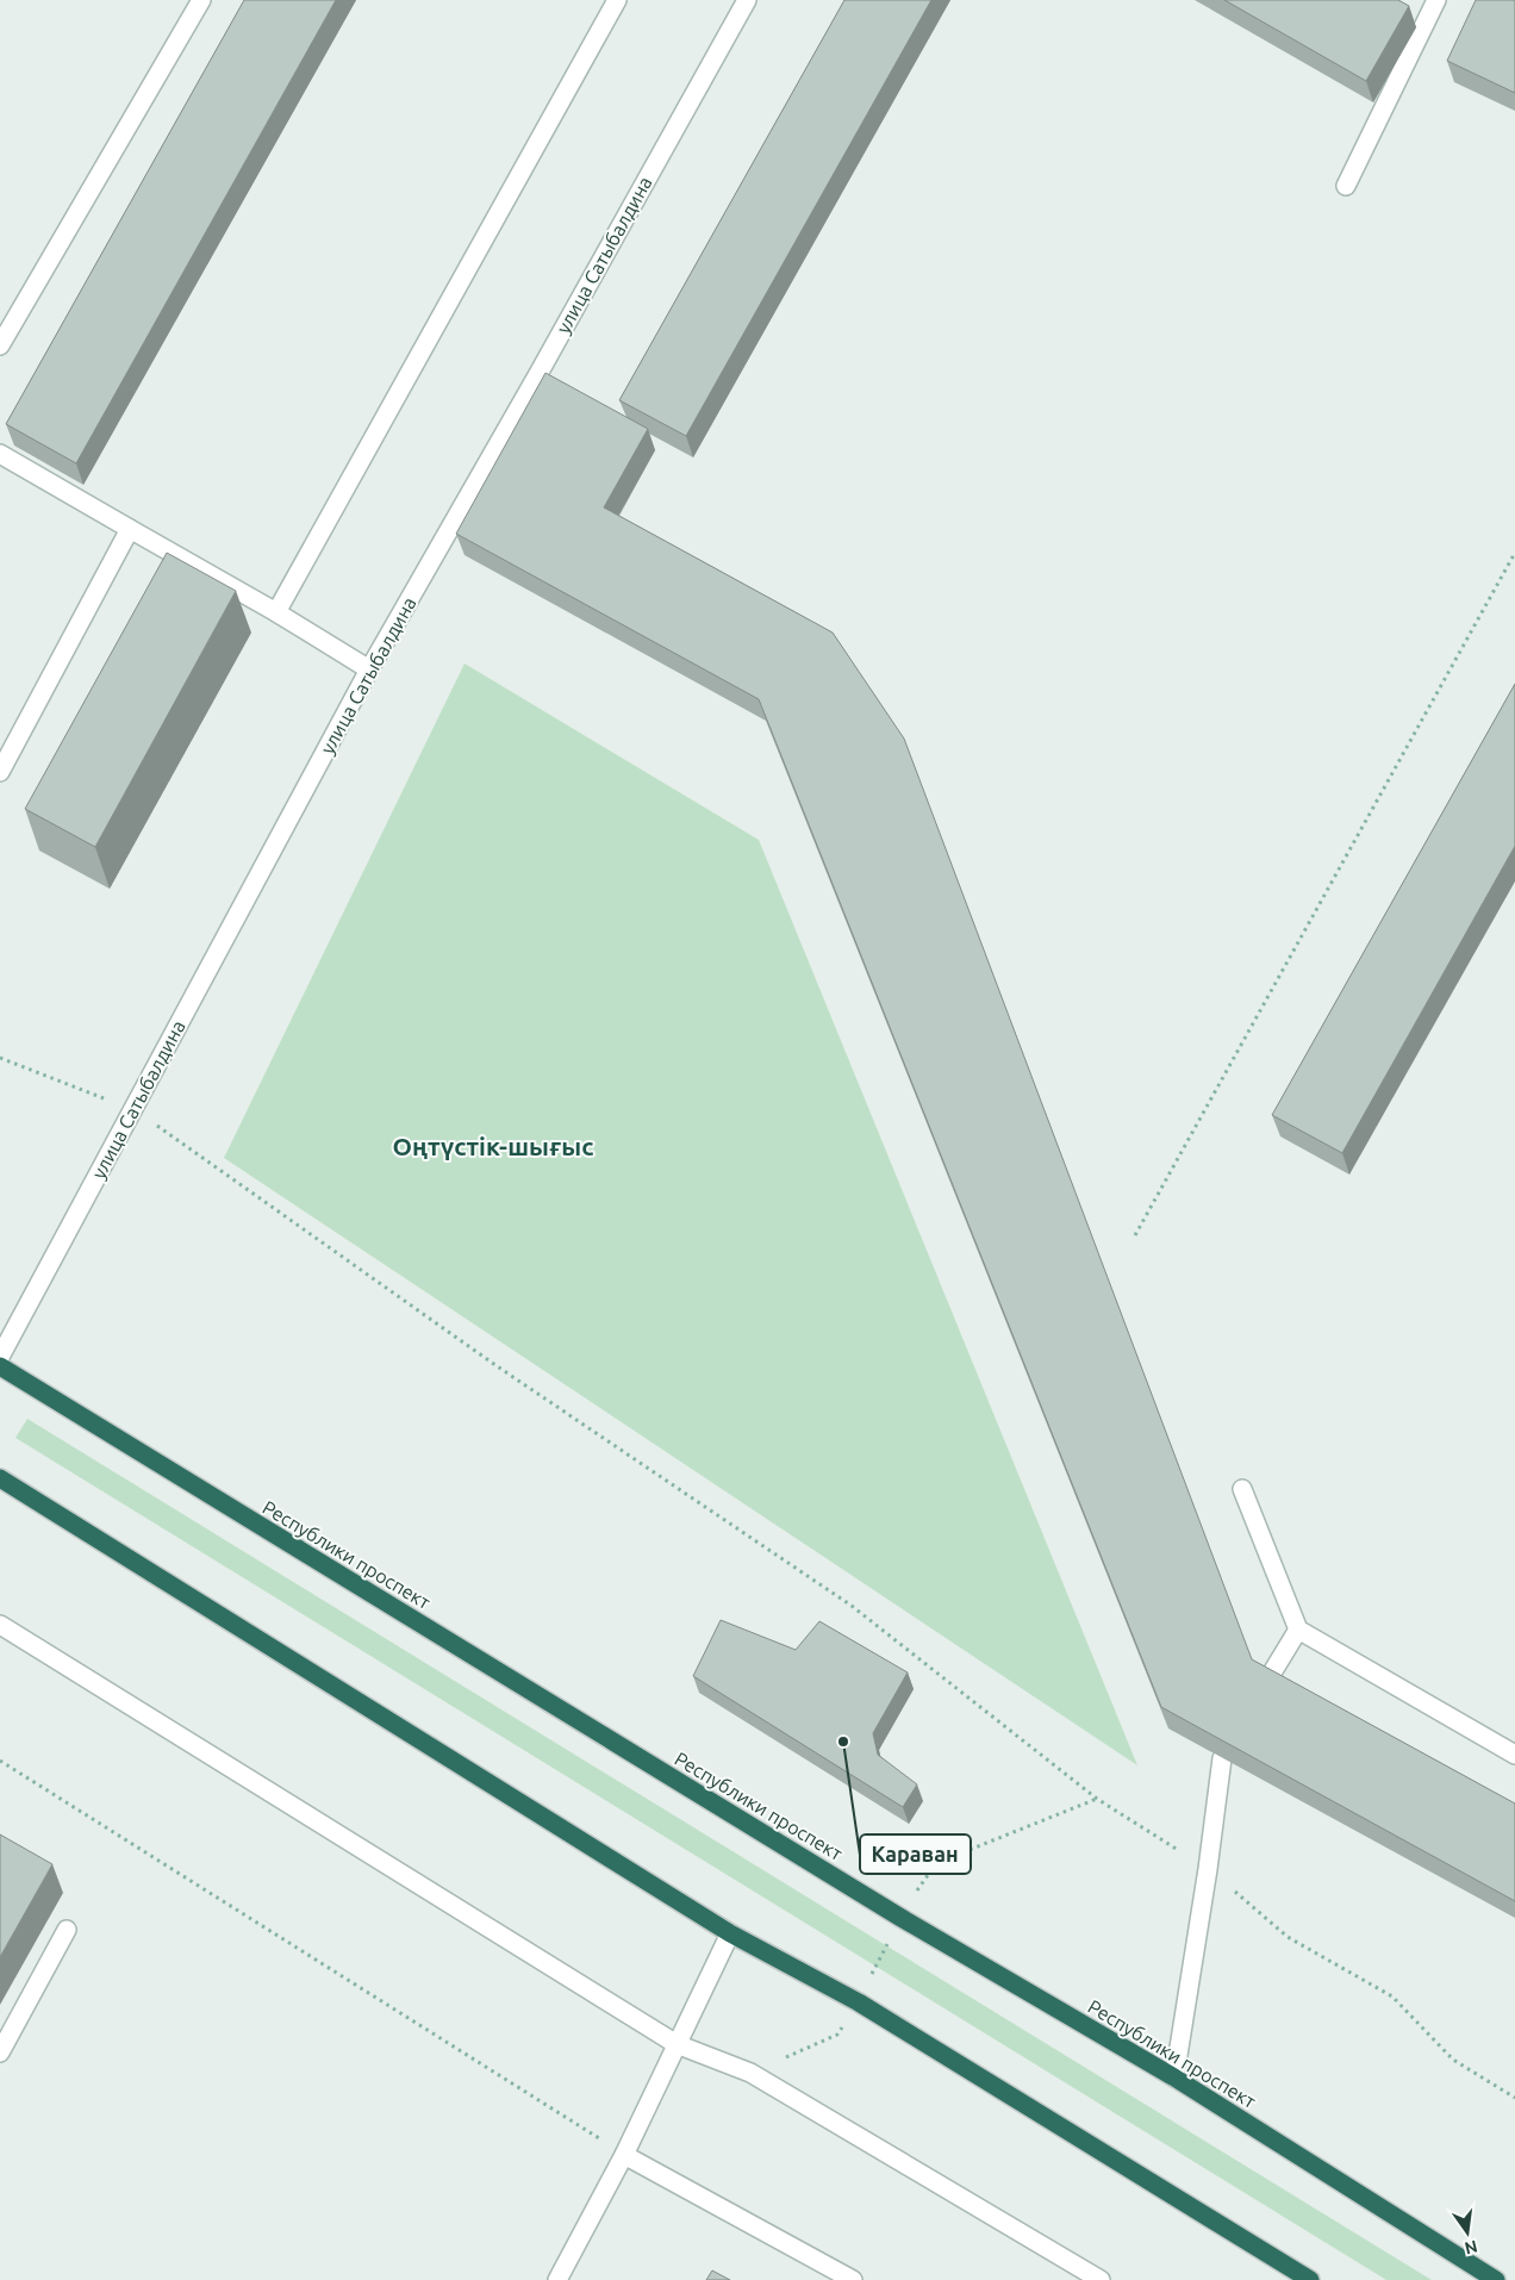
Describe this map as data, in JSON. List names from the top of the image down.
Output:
{
  "streets": {
    "highway": ["Республики проспект"],
    "street": ["улица Сатыбалдина"]
  },
  "districts": ["Оңтүстік-шығыс"],
  "places": ["Караван"],
  "north": "bottom"
}
